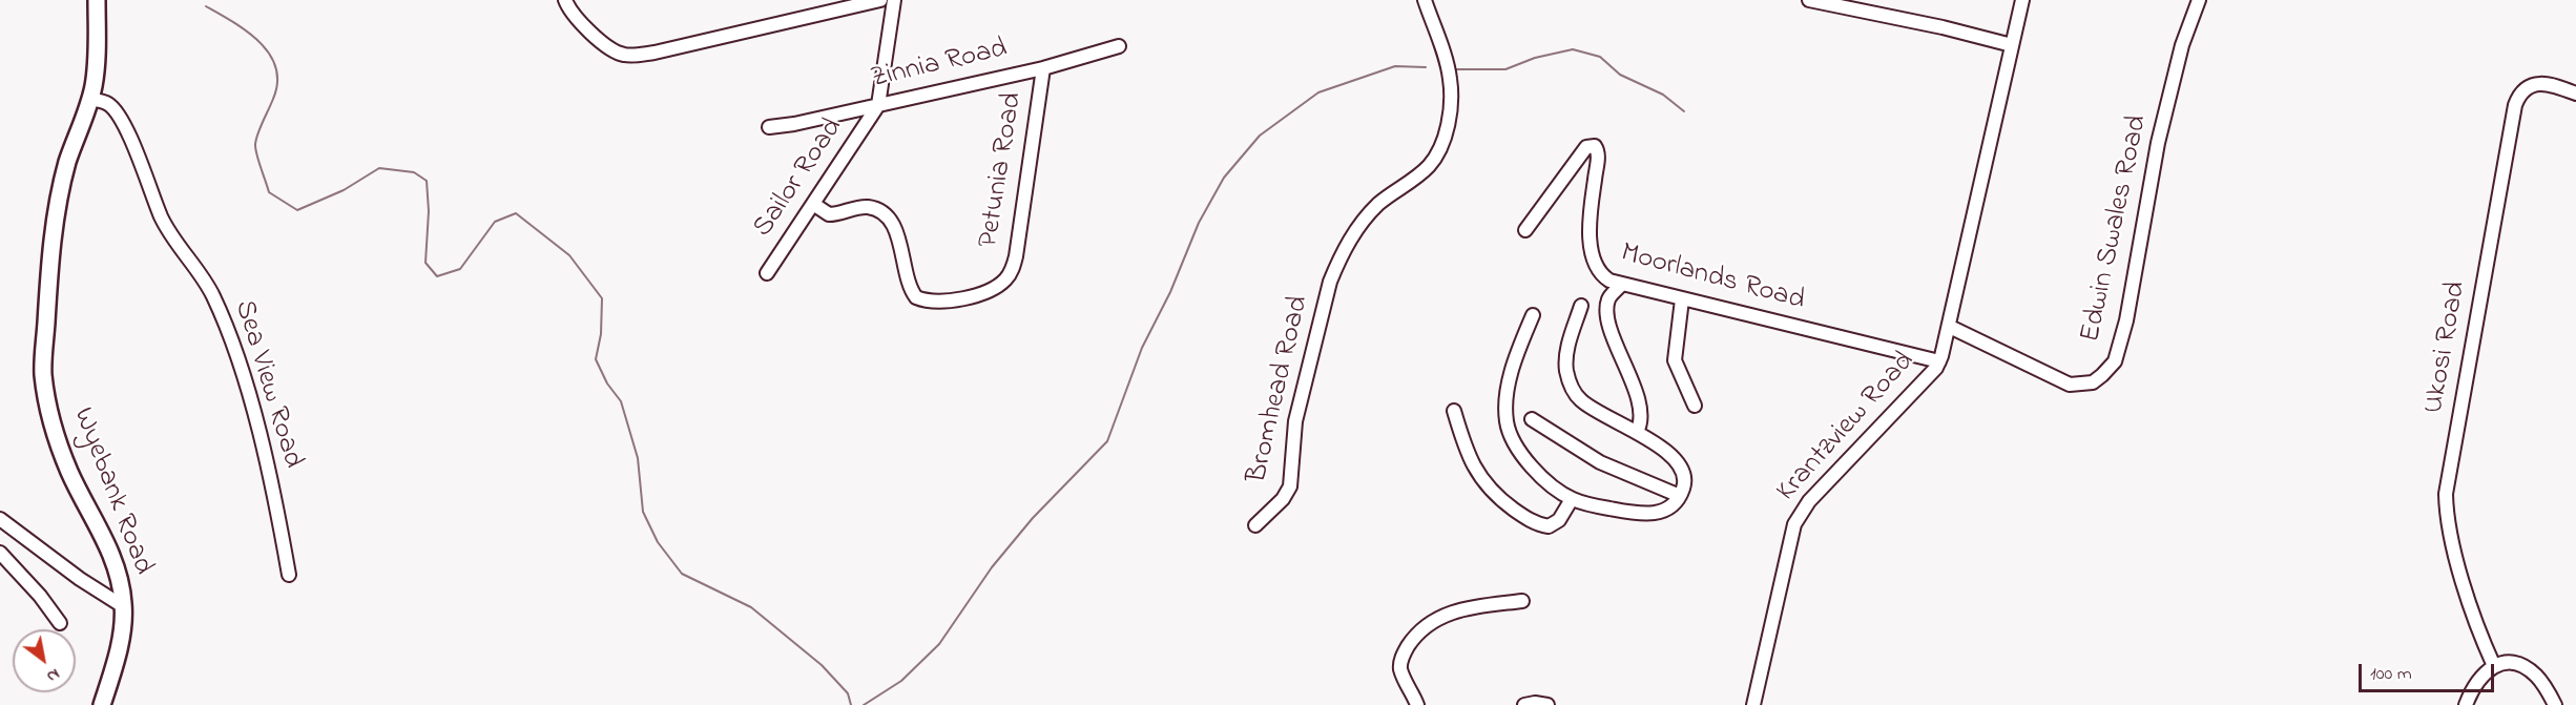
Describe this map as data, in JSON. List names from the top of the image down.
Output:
{
  "streets": {
    "main road": ["Wyebank Road"],
    "street": [
      "Zinnia Road",
      "Petunia Road",
      "Sailor Road",
      "Edwin Swales Road",
      "Moorlands Road",
      "Ukosi Road",
      "Sea View Road",
      "Bromhead Road",
      "Krantzview Road"
    ]
  },
  "crossings": [
    ["Zinnia Road", "Petunia Road"],
    ["Zinnia Road", "Sailor Road"],
    ["Petunia Road", "Sailor Road"],
    ["Edwin Swales Road", "Krantzview Road"],
    ["Moorlands Road", "Krantzview Road"],
    ["Sea View Road", "Wyebank Road"]
  ],
  "scale_bar": "100 m",
  "north": "bottom right"
}
